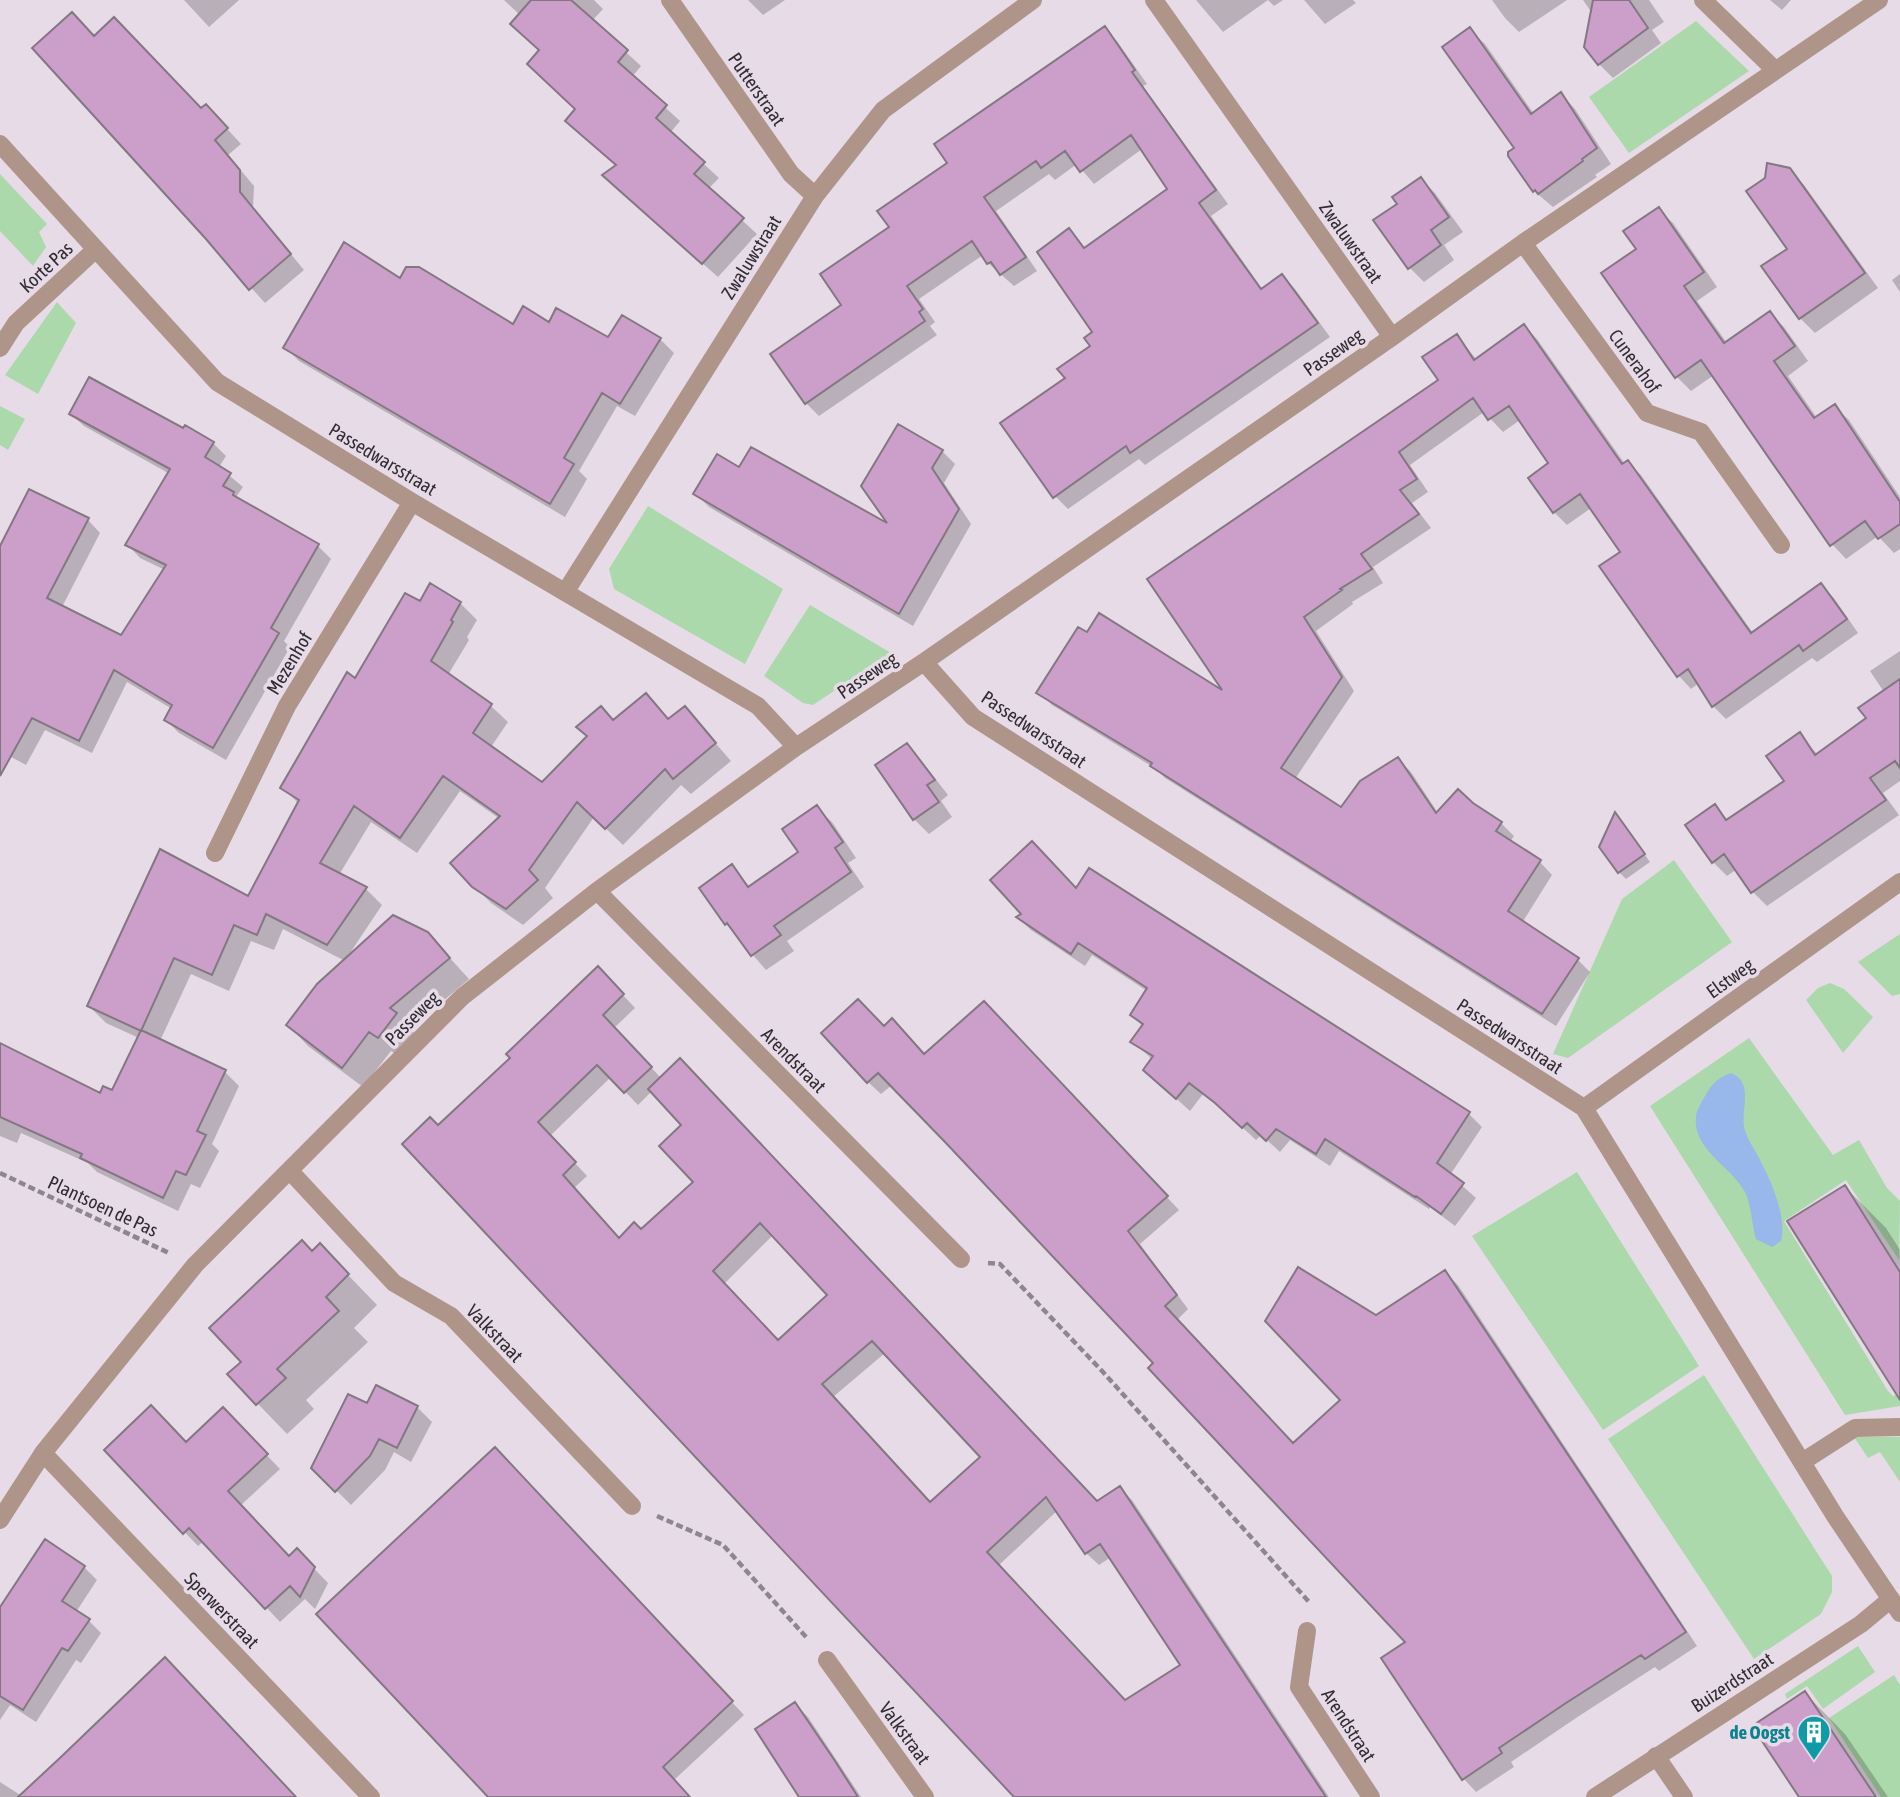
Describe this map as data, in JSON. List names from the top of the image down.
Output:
{
  "streets": {
    "street": [
      "Putterstraat",
      "Zwaluwstraat",
      "Korte Pas",
      "Passeweg",
      "Cunerahof",
      "Passedwarsstraat",
      "Mezenhof",
      "Elstweg",
      "Arendstraat",
      "Valkstraat",
      "Sperwerstraat",
      "Buizerdstraat"
    ],
    "path": ["Plantsoen de Pas"]
  },
  "crossings": [
    ["Putterstraat", "Zwaluwstraat"],
    ["Zwaluwstraat", "Passeweg"],
    ["Zwaluwstraat", "Passedwarsstraat"],
    ["Korte Pas", "Passedwarsstraat"],
    ["Passeweg", "Cunerahof"],
    ["Passeweg", "Passedwarsstraat"],
    ["Passeweg", "Arendstraat"],
    ["Passeweg", "Plantsoen de Pas"],
    ["Passeweg", "Valkstraat"],
    ["Passeweg", "Sperwerstraat"],
    ["Passedwarsstraat", "Mezenhof"],
    ["Passedwarsstraat", "Elstweg"],
    ["Passedwarsstraat", "Buizerdstraat"]
  ],
  "places": {
    "building": ["de Oogst"]
  }
}
